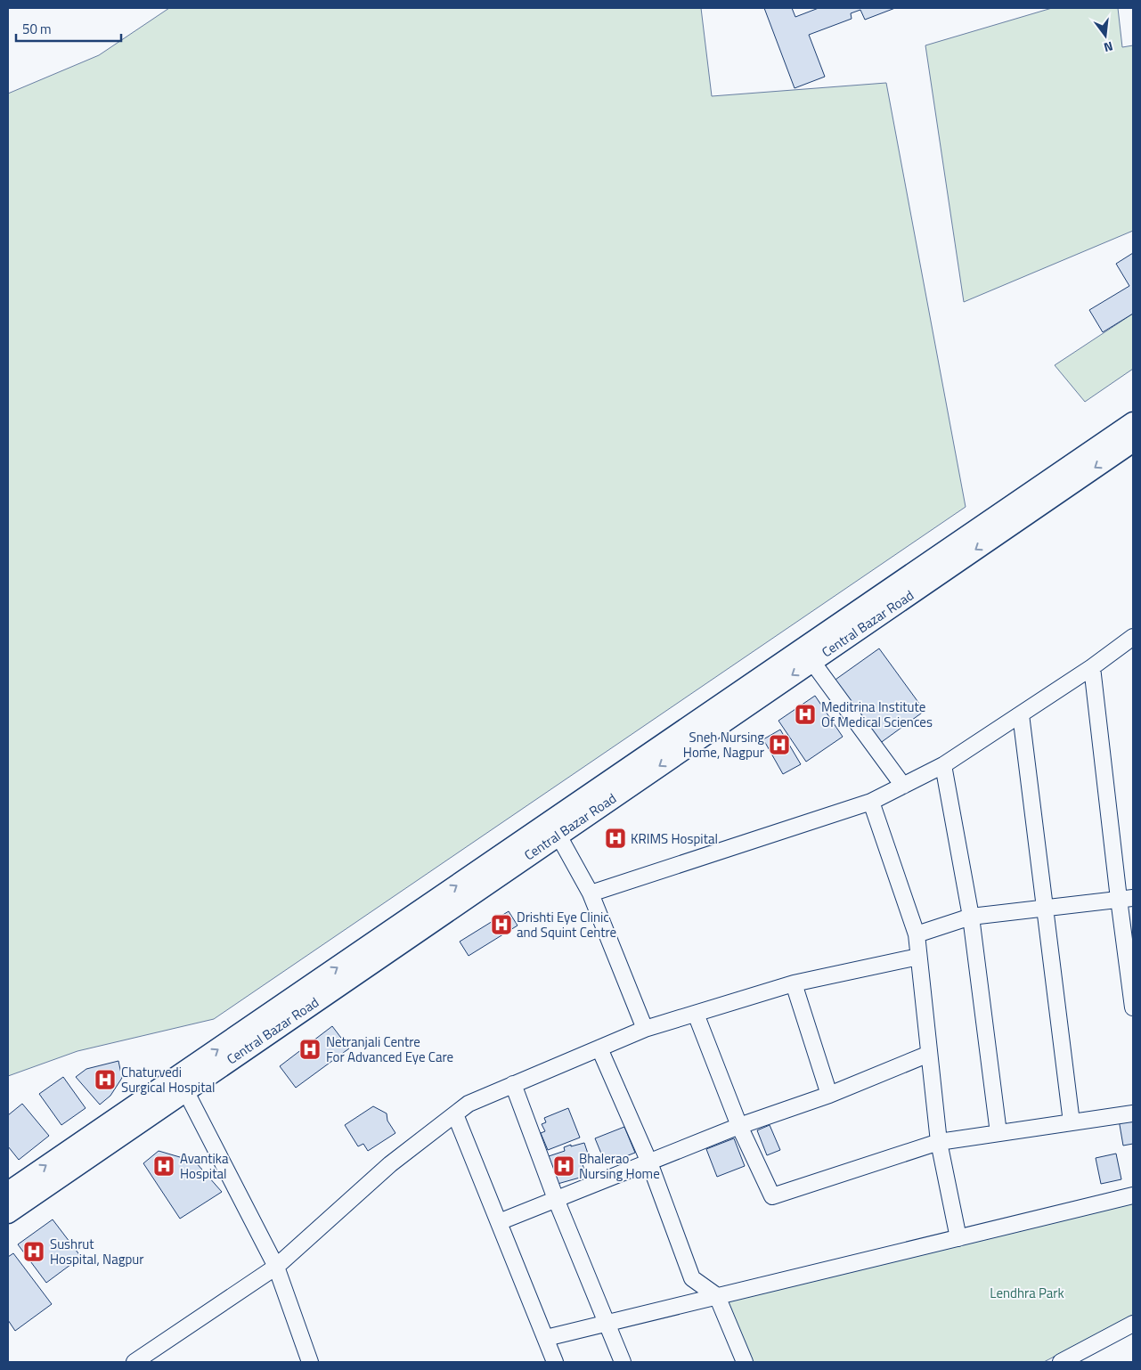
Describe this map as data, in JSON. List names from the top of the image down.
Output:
{
  "streets": {
    "main road": ["Central Bazar Road"]
  },
  "parks": ["Lendhra Park"],
  "places": {
    "hospital": [
      "Meditrina Institute Of Medical Sciences",
      "Sneh Nursing Home, Nagpur",
      "KRIMS Hospital",
      "Drishti Eye Clinic and Squint Centre",
      "Netranjali Centre For Advanced Eye Care",
      "Chaturvedi Surgical Hospital",
      "Avantika Hospital",
      "Bhalerao Nursing Home",
      "Sushrut Hospital, Nagpur"
    ]
  },
  "scale_bar": "50 m",
  "north": "bottom"
}
